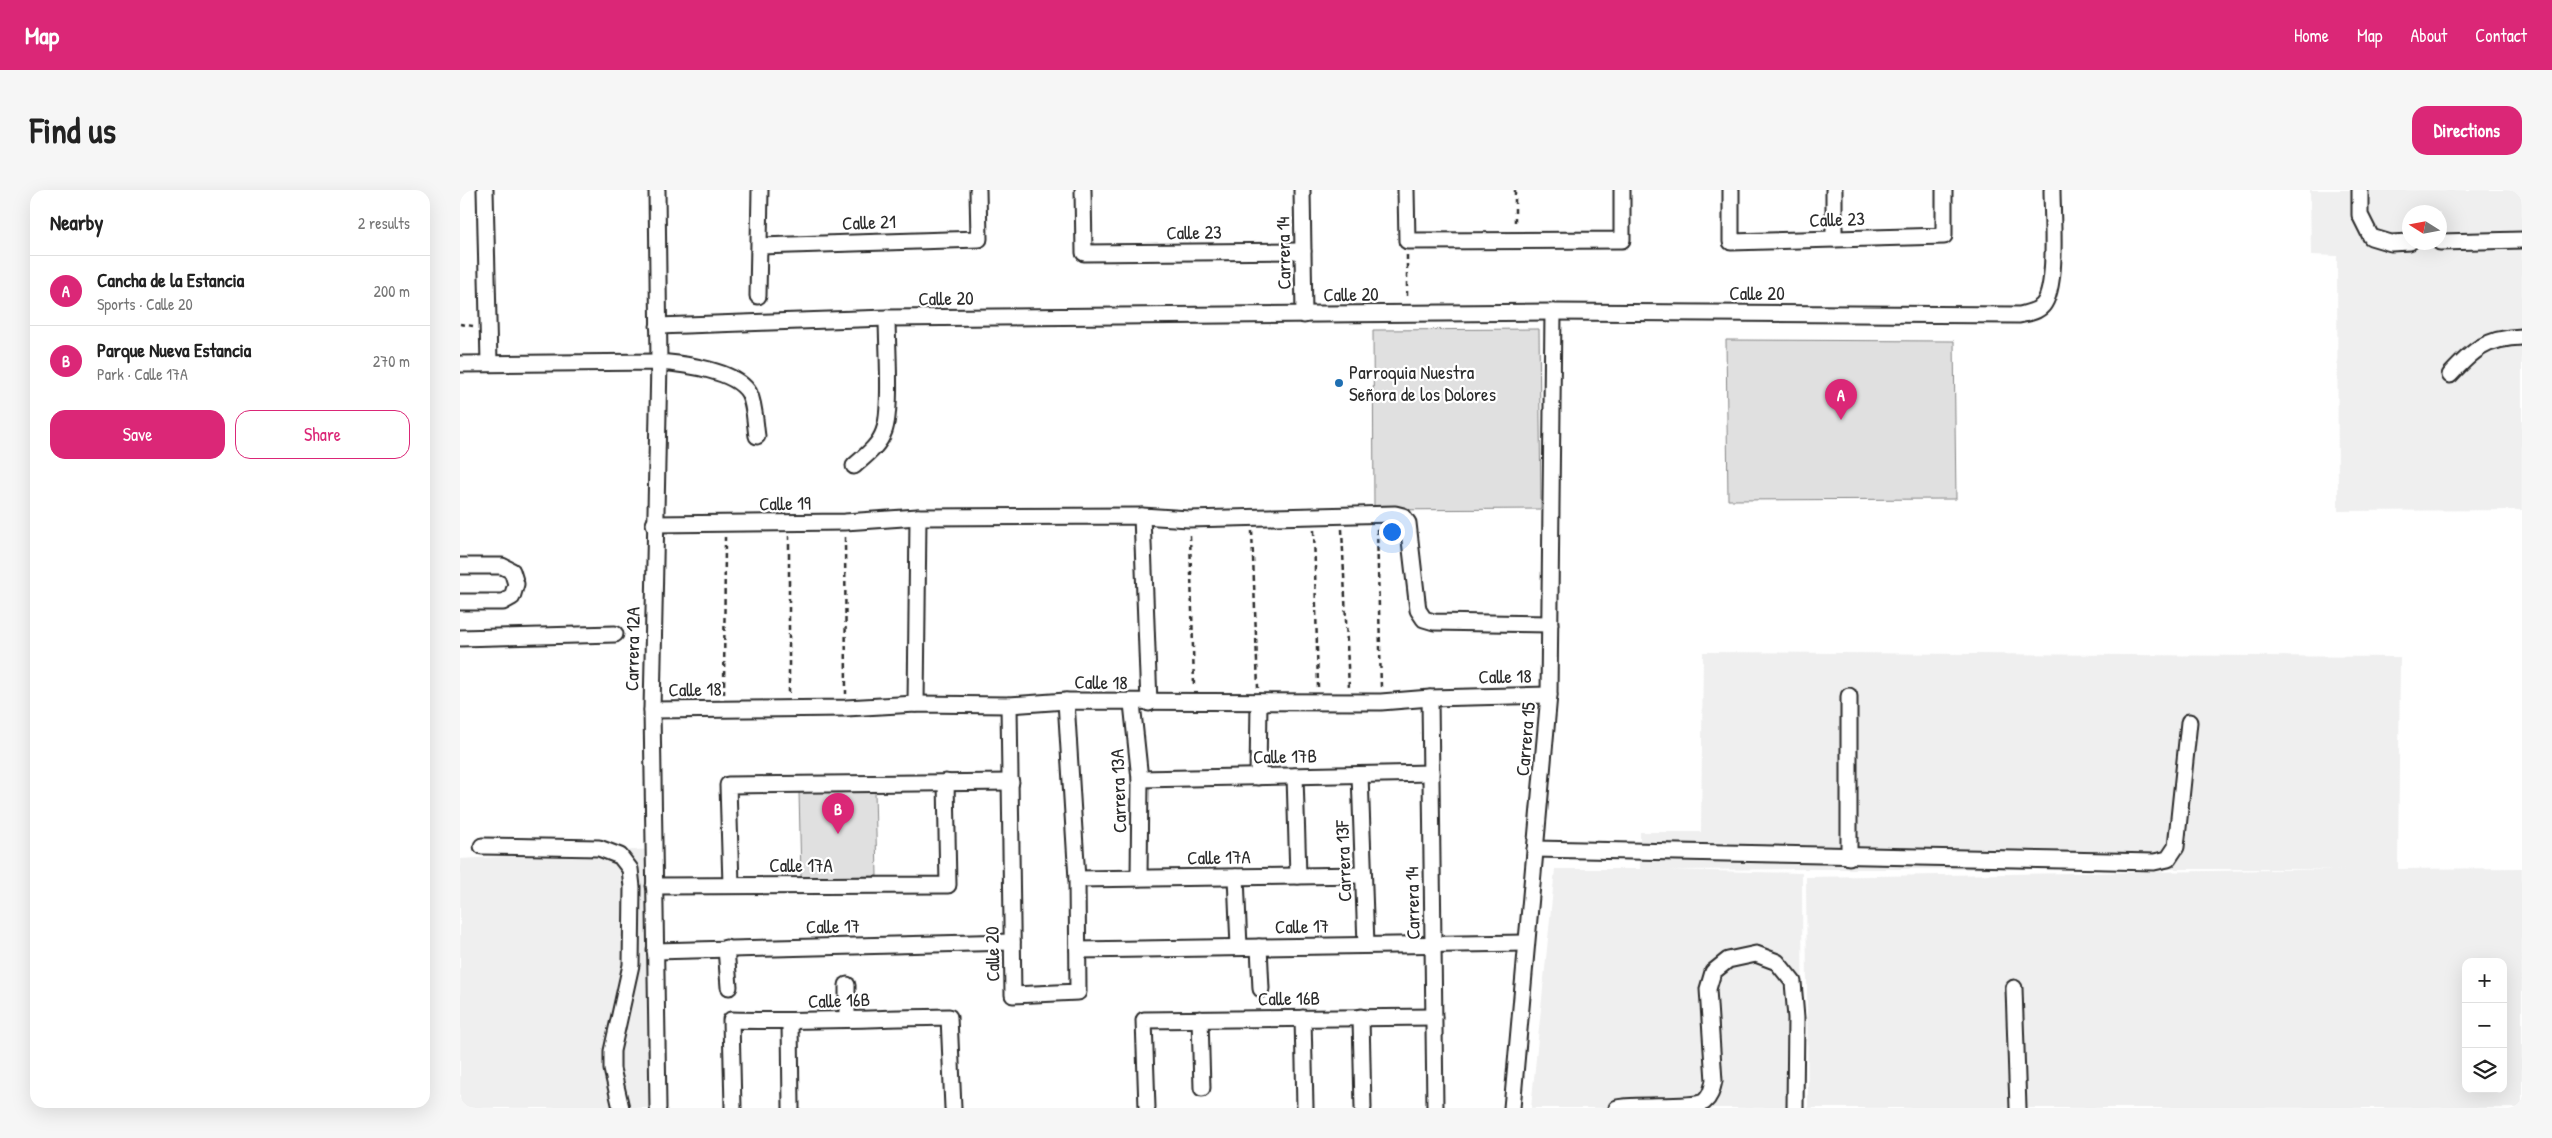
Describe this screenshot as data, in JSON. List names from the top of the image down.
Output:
{
  "streets": {
    "street": [
      "Calle 23",
      "Calle 21",
      "Carrera 14",
      "Calle 20",
      "Calle 19",
      "Carrera 12A",
      "Calle 18",
      "Carrera 15",
      "Calle 17B",
      "Carrera 13A",
      "Calle 17A",
      "Carrera 13F",
      "Calle 17",
      "Calle 16B"
    ]
  },
  "crossings": [
    ["Calle 23", "Carrera 14"],
    ["Carrera 14", "Calle 20"],
    ["Carrera 14", "Calle 18"],
    ["Carrera 14", "Calle 17B"],
    ["Carrera 14", "Calle 17"],
    ["Carrera 14", "Calle 16B"],
    ["Calle 20", "Carrera 12A"],
    ["Calle 20", "Calle 18"],
    ["Calle 20", "Carrera 15"],
    ["Calle 20", "Calle 17A"],
    ["Calle 20", "Calle 17"],
    ["Calle 19", "Carrera 12A"],
    ["Carrera 12A", "Calle 18"],
    ["Carrera 12A", "Calle 17A"],
    ["Carrera 12A", "Calle 17"],
    ["Calle 18", "Carrera 15"],
    ["Calle 18", "Carrera 13A"],
    ["Carrera 15", "Calle 17"],
    ["Calle 17B", "Carrera 13A"],
    ["Calle 17B", "Carrera 13F"],
    ["Carrera 13A", "Calle 17A"],
    ["Calle 17A", "Carrera 13F"],
    ["Carrera 13F", "Calle 17"]
  ],
  "places": ["Parroquia Nuestra Señora de los Dolores"],
  "north": "left",
  "page": {
    "header": "Map",
    "nav": [
      "Home",
      "Map",
      "About",
      "Contact"
    ],
    "buttons": [
      "Directions",
      ["Save", "Share"]
    ],
    "title": "Find us",
    "heading": ["Nearby", "2 results"],
    "list": [
      {
        "mark": "A",
        "name": "Cancha de la Estancia",
        "note": "Sports · Calle 20",
        "value": "200 m"
      },
      {
        "mark": "B",
        "name": "Parque Nueva Estancia",
        "note": "Park · Calle 17A",
        "value": "270 m"
      }
    ],
    "pins": ["A", "B"],
    "map_buttons": ["+", "−"]
  }
}
